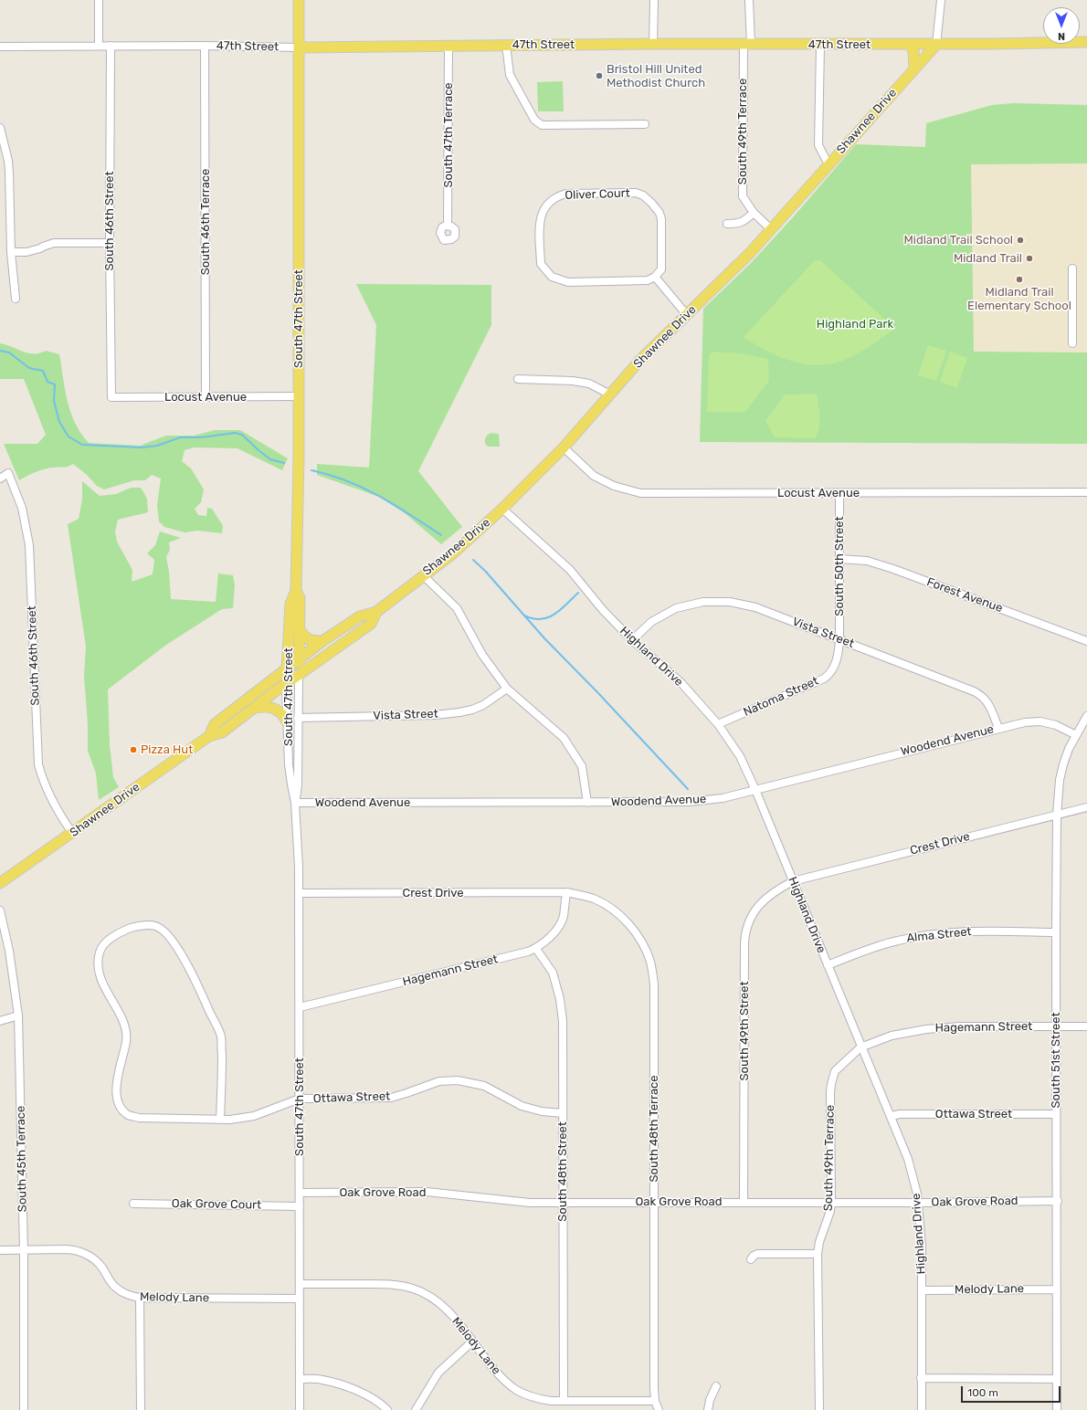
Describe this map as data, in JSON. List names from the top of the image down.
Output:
{
  "streets": {
    "main road": ["47th Street", "Shawnee Drive", "South 47th Street"],
    "street": [
      "South 49th Terrace",
      "South 47th Terrace",
      "Oliver Court",
      "South 46th Street",
      "South 46th Terrace",
      "Locust Avenue",
      "South 50th Street",
      "Forest Avenue",
      "Vista Street",
      "Highland Drive",
      "Natoma Street",
      "Woodend Avenue",
      "Crest Drive",
      "Alma Street",
      "Hagemann Street",
      "South 49th Street",
      "South 51st Street",
      "Ottawa Street",
      "South 48th Terrace",
      "South 45th Terrace",
      "South 48th Street",
      "Oak Grove Road",
      "Oak Grove Court",
      "Melody Lane"
    ]
  },
  "crossings": [
    ["47th Street", "Shawnee Drive"],
    ["47th Street", "South 49th Terrace"],
    ["47th Street", "South 47th Terrace"],
    ["47th Street", "South 46th Street"],
    ["47th Street", "South 46th Terrace"],
    ["47th Street", "South 47th Street"],
    ["Shawnee Drive", "South 49th Terrace"],
    ["Shawnee Drive", "South 46th Street"],
    ["Shawnee Drive", "South 47th Street"],
    ["Shawnee Drive", "Locust Avenue"],
    ["Shawnee Drive", "Highland Drive"],
    ["South 49th Terrace", "Highland Drive"],
    ["South 49th Terrace", "Hagemann Street"],
    ["South 49th Terrace", "Oak Grove Road"],
    ["South 46th Street", "Locust Avenue"],
    ["South 46th Terrace", "Locust Avenue"],
    ["South 47th Street", "Locust Avenue"],
    ["South 47th Street", "Vista Street"],
    ["South 47th Street", "Woodend Avenue"],
    ["South 47th Street", "Crest Drive"],
    ["South 47th Street", "Hagemann Street"],
    ["South 47th Street", "Ottawa Street"],
    ["South 47th Street", "Oak Grove Road"],
    ["South 47th Street", "Oak Grove Court"],
    ["South 47th Street", "Melody Lane"],
    ["Locust Avenue", "South 50th Street"],
    ["South 50th Street", "Forest Avenue"],
    ["South 50th Street", "Vista Street"],
    ["South 50th Street", "Natoma Street"],
    ["Vista Street", "Highland Drive"],
    ["Vista Street", "Natoma Street"],
    ["Vista Street", "Woodend Avenue"],
    ["Highland Drive", "Natoma Street"],
    ["Highland Drive", "Woodend Avenue"],
    ["Highland Drive", "Crest Drive"],
    ["Highland Drive", "Alma Street"],
    ["Highland Drive", "Hagemann Street"],
    ["Highland Drive", "South 49th Street"],
    ["Highland Drive", "Ottawa Street"],
    ["Highland Drive", "Oak Grove Road"],
    ["Highland Drive", "Melody Lane"],
    ["Woodend Avenue", "South 51st Street"],
    ["Crest Drive", "Hagemann Street"],
    ["Crest Drive", "South 49th Street"],
    ["Crest Drive", "South 51st Street"],
    ["Crest Drive", "South 48th Terrace"],
    ["Alma Street", "South 51st Street"],
    ["Hagemann Street", "South 51st Street"],
    ["Hagemann Street", "South 48th Terrace"],
    ["Hagemann Street", "South 48th Street"],
    ["South 49th Street", "Oak Grove Road"],
    ["South 51st Street", "Ottawa Street"],
    ["South 51st Street", "Oak Grove Road"],
    ["South 51st Street", "Melody Lane"],
    ["Ottawa Street", "South 48th Street"],
    ["South 48th Terrace", "Oak Grove Road"],
    ["South 48th Terrace", "Melody Lane"],
    ["South 45th Terrace", "Melody Lane"],
    ["South 48th Street", "Oak Grove Road"],
    ["South 48th Street", "Melody Lane"]
  ],
  "parks": ["Highland Park"],
  "places": [
    "Bristol Hill United Methodist Church",
    "Midland Trail School",
    "Midland Trail",
    "Midland Trail Elementary School",
    "Pizza Hut"
  ],
  "scale_bar": "100 m",
  "north": "bottom"
}
